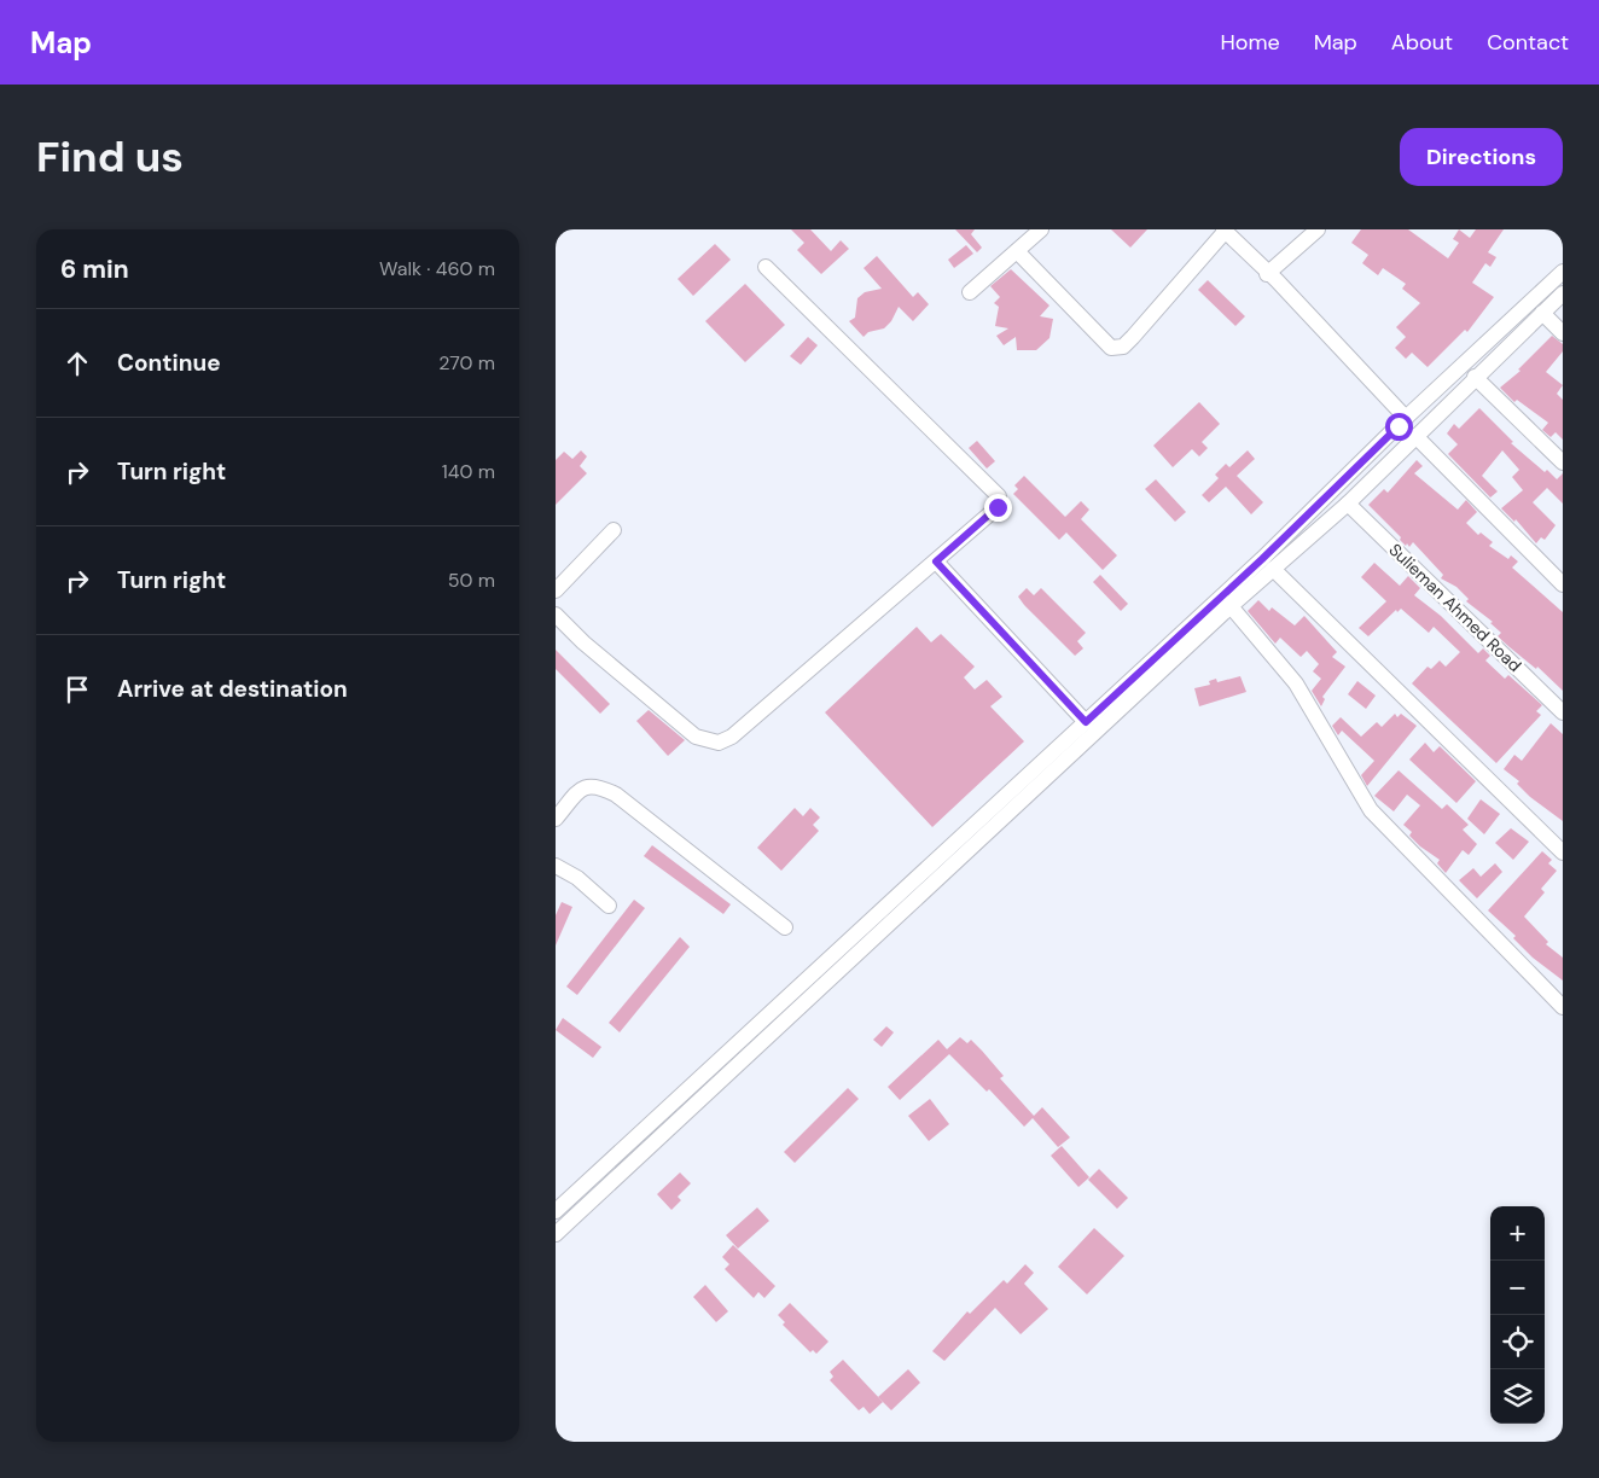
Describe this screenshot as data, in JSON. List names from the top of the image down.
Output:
{
  "streets": {
    "street": ["Sulieman Ahmed Road"]
  },
  "page": {
    "header": "Map",
    "nav": [
      "Home",
      "Map",
      "About",
      "Contact"
    ],
    "buttons": "Directions",
    "title": "Find us",
    "heading": ["6 min", "Walk · 460 m"],
    "list": [
      ["Continue", "270 m"],
      ["Turn right", "140 m"],
      ["Turn right", "50 m"],
      "Arrive at destination"
    ],
    "map_buttons": ["+", "−"]
  }
}
